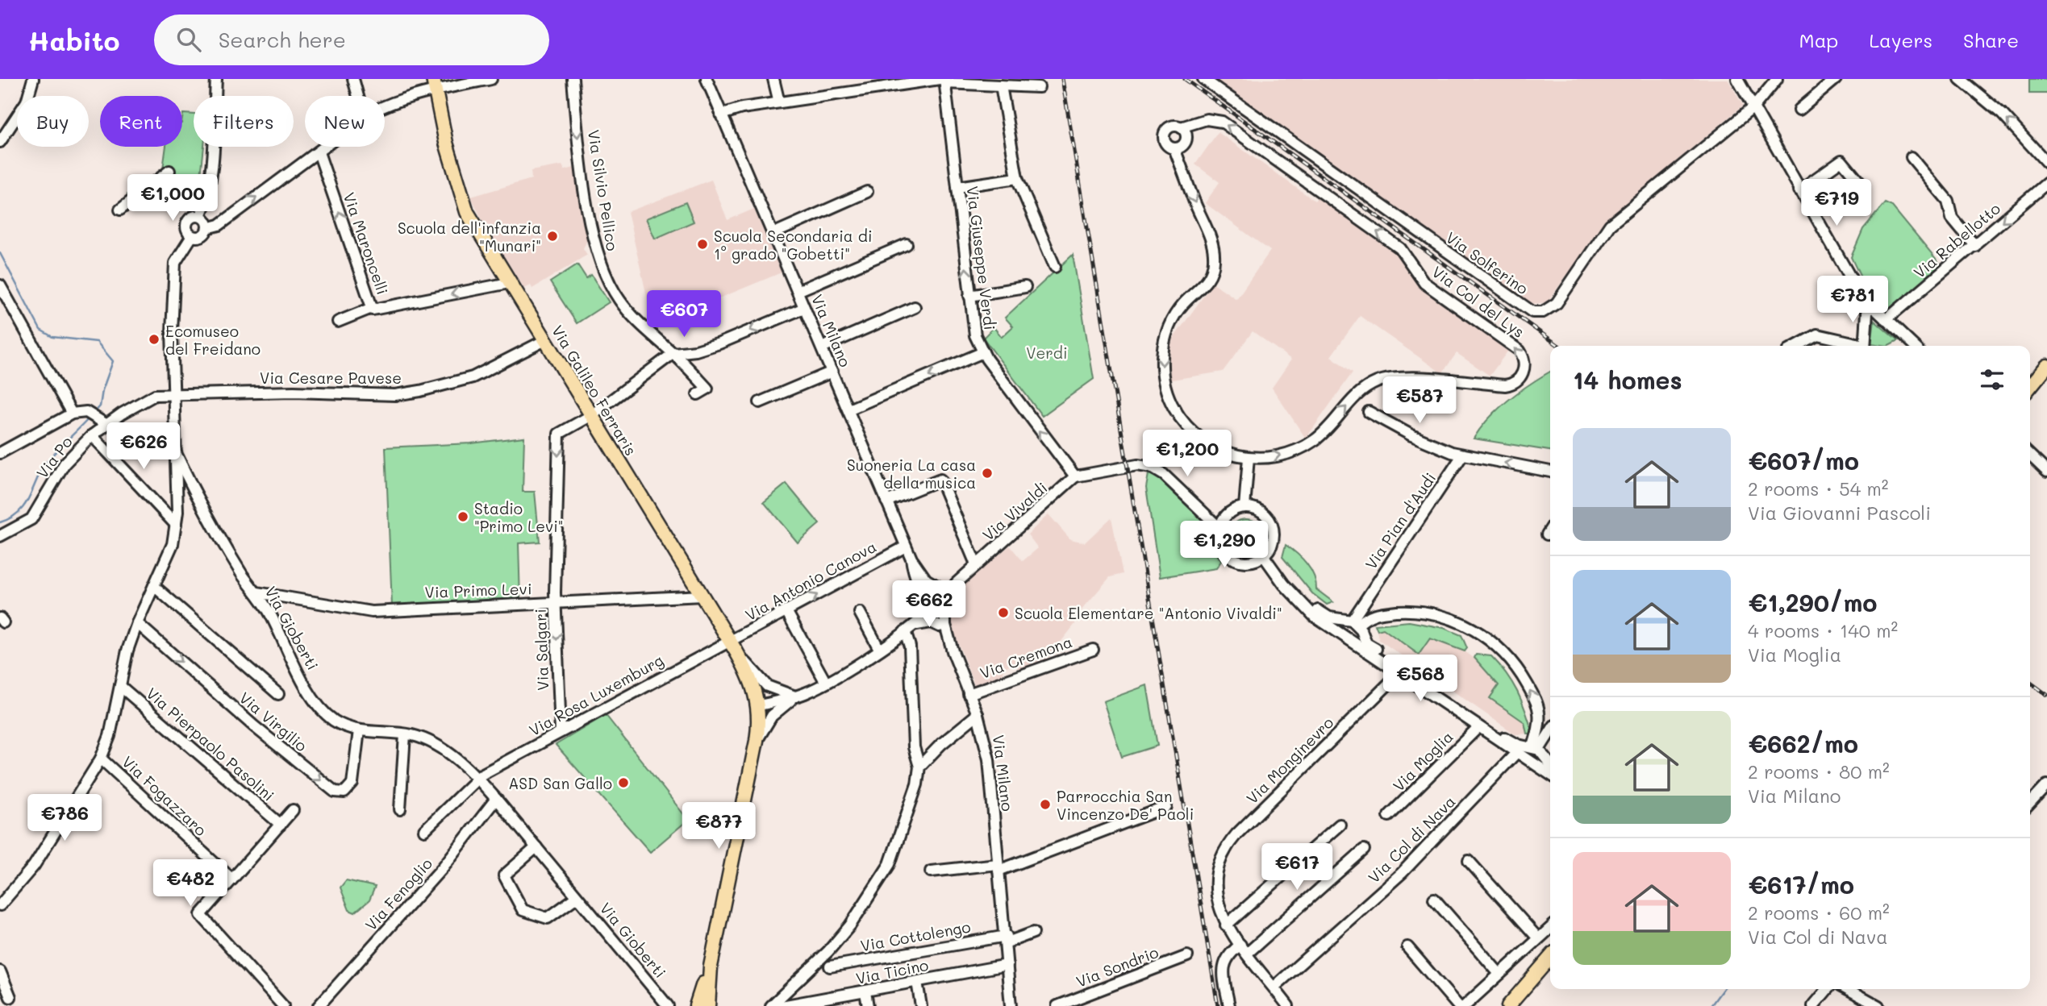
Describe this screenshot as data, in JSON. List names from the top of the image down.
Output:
{
  "streets": {
    "main road": ["Via Galileo Ferraris"],
    "street": [
      "Via Silvio Pellico",
      "Via Rabellotto",
      "Via Maroncelli",
      "Via Giuseppe Verdi",
      "Via Solferino",
      "Via Col del Lys",
      "Via Milano",
      "Via Cesare Pavese",
      "Via Po",
      "Via Vivaldi",
      "Via Pian d'Audi",
      "Via Antonio Canova",
      "Via Primo Levi",
      "Via Gioberti",
      "Via Salgari",
      "Via Cremona",
      "Via Rosa Luxemburg",
      "Via Virgilio",
      "Via Pierpaolo Pasolini",
      "Via Monginevro",
      "Via Moglia",
      "Via Fogazzaro",
      "Via Col di Nava",
      "Via Fenoglio",
      "Via Cottolengo",
      "Via Sondrio",
      "Via Ticino"
    ]
  },
  "crossings": [
    ["Via Maroncelli", "Via Galileo Ferraris"],
    ["Via Giuseppe Verdi", "Via Vivaldi"],
    ["Via Milano", "Via Vivaldi"],
    ["Via Milano", "Via Antonio Canova"],
    ["Via Milano", "Via Cremona"],
    ["Via Milano", "Via Cottolengo"],
    ["Via Milano", "Via Ticino"],
    ["Via Cesare Pavese", "Via Galileo Ferraris"],
    ["Via Cesare Pavese", "Via Po"],
    ["Via Galileo Ferraris", "Via Antonio Canova"],
    ["Via Galileo Ferraris", "Via Primo Levi"],
    ["Via Galileo Ferraris", "Via Salgari"],
    ["Via Galileo Ferraris", "Via Rosa Luxemburg"],
    ["Via Pian d'Audi", "Via Moglia"],
    ["Via Antonio Canova", "Via Rosa Luxemburg"],
    ["Via Primo Levi", "Via Gioberti"],
    ["Via Primo Levi", "Via Salgari"],
    ["Via Gioberti", "Via Rosa Luxemburg"],
    ["Via Gioberti", "Via Virgilio"],
    ["Via Gioberti", "Via Fenoglio"],
    ["Via Salgari", "Via Rosa Luxemburg"],
    ["Via Monginevro", "Via Moglia"],
    ["Via Monginevro", "Via Col di Nava"],
    ["Via Moglia", "Via Col di Nava"]
  ],
  "one_way": ["Via Silvio Pellico", "Via Rabellotto", "Via Salgari"],
  "parks": ["Verdi"],
  "places": [
    "Scuola dell'infanzia \"Munari\"",
    "Scuola Secondaria di 1° grado \"Gobetti\"",
    "Ecomuseo del Freidano",
    "Suoneria La casa della musica",
    "Stadio \"Primo Levi\"",
    "Scuola Elementare \"Antonio Vivaldi\"",
    "ASD San Gallo",
    "Parrocchia San Vincenzo De' Paoli"
  ],
  "page": {
    "header": "Habito",
    "search": "Search here",
    "nav": ["Map", "Layers", "Share"],
    "chip": [
      "Buy",
      "Rent",
      "Filters",
      "New"
    ],
    "price": [
      "€1,000",
      "€719",
      "€781",
      "€607",
      "€587",
      "€626",
      "€1,200",
      "€1,290",
      "€662",
      "€568",
      "€786",
      "€877",
      "€617",
      "€482"
    ],
    "heading": "14 homes",
    "list": [
      {
        "name": "€607/mo",
        "note": "2 rooms · 54 m² · Via Giovanni Pascoli"
      },
      {
        "name": "€1,290/mo",
        "note": "4 rooms · 140 m² · Via Moglia"
      },
      {
        "name": "€662/mo",
        "note": "2 rooms · 80 m² · Via Milano"
      },
      {
        "name": "€617/mo",
        "note": "2 rooms · 60 m² · Via Col di Nava"
      }
    ]
  }
}
